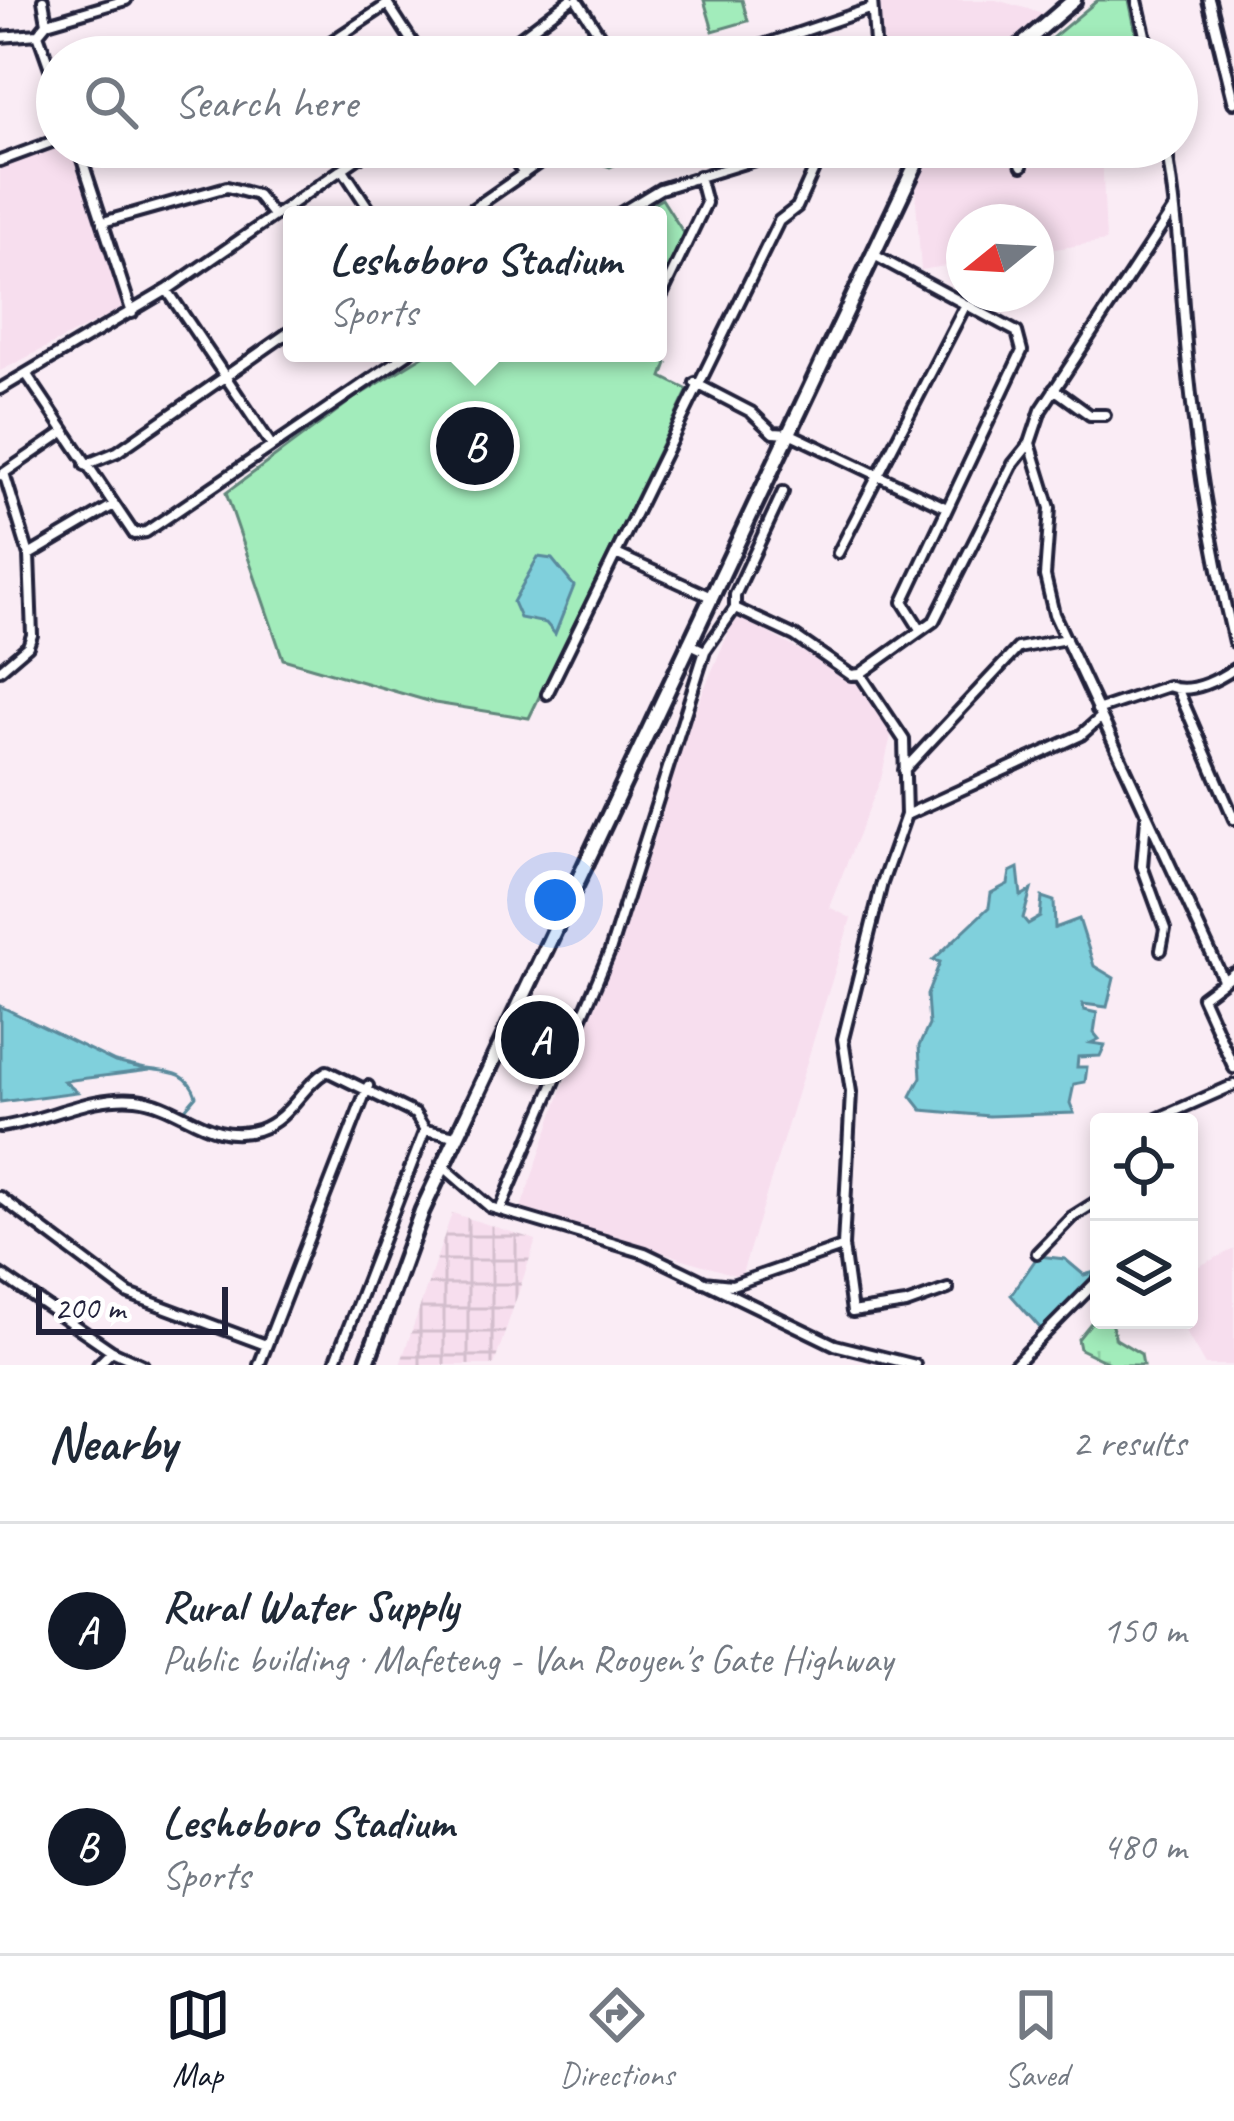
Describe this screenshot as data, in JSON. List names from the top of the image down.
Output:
{
  "scale_bar": "200 m",
  "north": "left",
  "page": {
    "search": "Search here",
    "popup": ["Leshoboro Stadium", "Sports"],
    "pins": ["B", "A"],
    "scale": "200 m",
    "heading": ["Nearby", "2 results"],
    "list": [
      {
        "mark": "A",
        "name": "Rural Water Supply",
        "note": "Public building · Mafeteng - Van Rooyen's Gate Highway",
        "value": "150 m"
      },
      {
        "mark": "B",
        "name": "Leshoboro Stadium",
        "note": "Sports",
        "value": "480 m"
      }
    ],
    "nav": ["Map", "Directions", "Saved"]
  }
}
